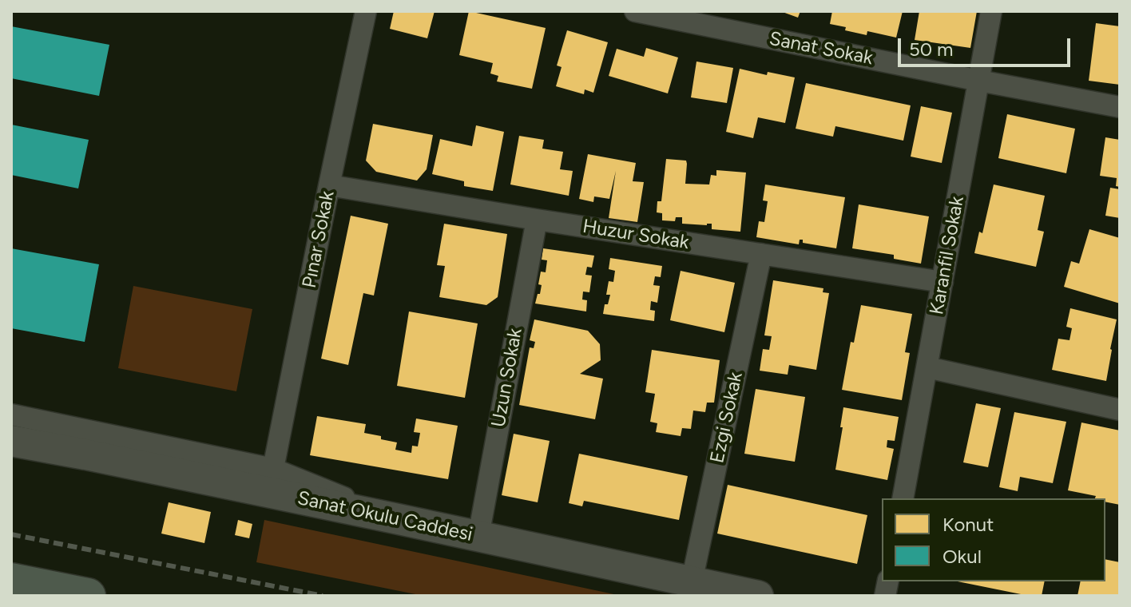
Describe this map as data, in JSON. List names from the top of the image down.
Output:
{
  "streets": {
    "main road": ["Sanat Okulu Caddesi"],
    "street": [
      "Sanat Sokak",
      "Huzur Sokak",
      "Pınar Sokak",
      "Karanfil Sokak",
      "Uzun Sokak",
      "Ezgi Sokak"
    ]
  },
  "crossings": [
    ["Sanat Sokak", "Karanfil Sokak"],
    ["Huzur Sokak", "Pınar Sokak"],
    ["Huzur Sokak", "Karanfil Sokak"],
    ["Huzur Sokak", "Uzun Sokak"],
    ["Huzur Sokak", "Ezgi Sokak"],
    ["Pınar Sokak", "Sanat Okulu Caddesi"],
    ["Uzun Sokak", "Sanat Okulu Caddesi"],
    ["Ezgi Sokak", "Sanat Okulu Caddesi"]
  ],
  "legend": ["Konut", "Okul"],
  "scale_bar": "50 m"
}
